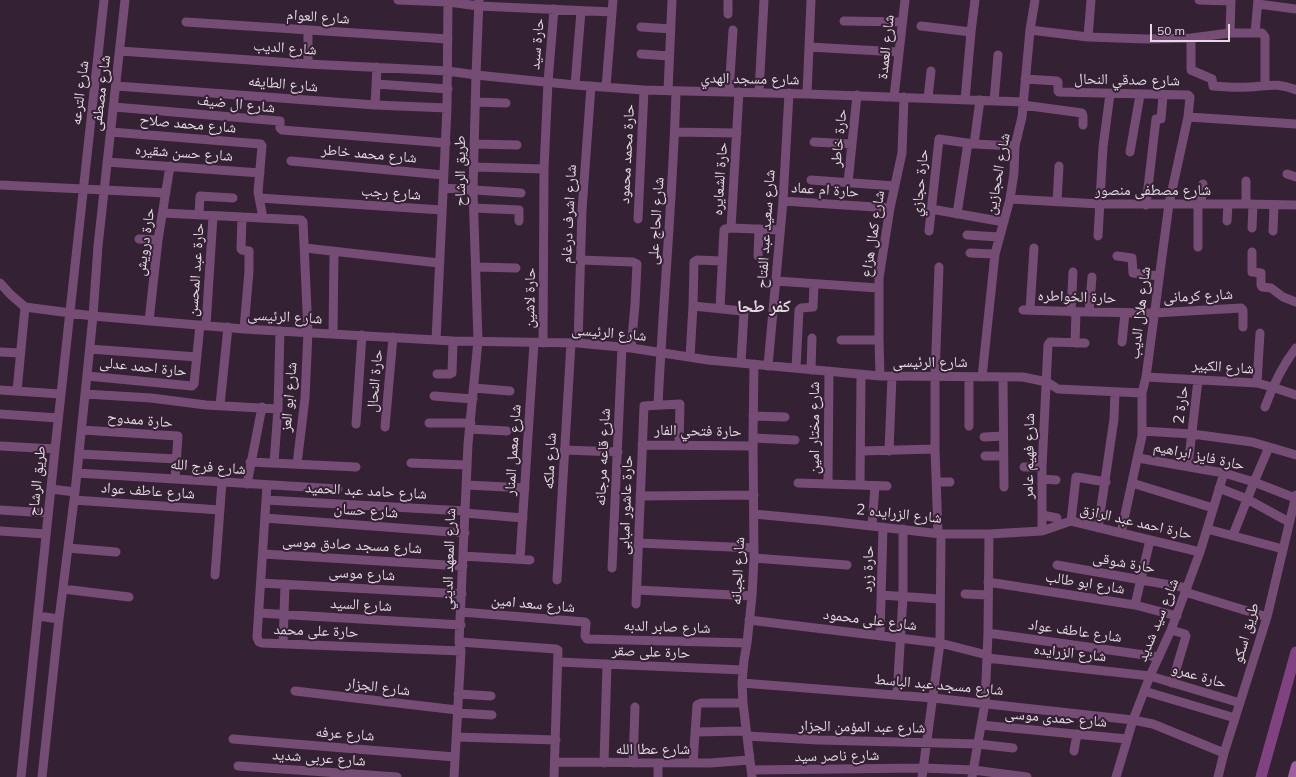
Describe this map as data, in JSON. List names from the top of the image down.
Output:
{
  "streets": {
    "street": [
      "شارع العوام",
      "حارة سيد",
      "شارع العمدة",
      "شارع الديب",
      "شارع مسجد الهدي",
      "شارع صدقي النحال",
      "شارع الطايفه",
      "شارع الترعه",
      "شارع مصطفى",
      "شارع ال ضيف",
      "شارع محمد صلاح",
      "حارة خاطر",
      "شارع حسن شقيره",
      "شارع محمد خاطر",
      "حارة محمد محمود",
      "طريق الرشاح",
      "شارع الحجازين",
      "حارة الشعايره",
      "حارة حجازي",
      "حارة ام عماد",
      "شارع مصطفى منصور",
      "شارع رجب",
      "شارع اشرف درغام",
      "شارع الحاج على",
      "شارع سعيد عبد الفتاح",
      "شارع كمال هزاع",
      "حارة درويش",
      "حارة عبد المحسن",
      "شارع كرمانى",
      "حارة الخواطره",
      "حارة لاشين",
      "شارع هلال الديب",
      "شارع الرئيسى",
      "حارة احمد عدلى",
      "شارع الكبير",
      "حارة النحال",
      "شارع ابو العز",
      "حارة 2",
      "حارة ممدوح",
      "شارع مختار امين",
      "حارة فتحي الفار",
      "شارع معمل المنار",
      "شارع فهيم عامر",
      "حارة فايز ابراهيم",
      "شارع قاعه مرجانه",
      "شارع ملكه",
      "شارع فرج الله",
      "شارع عاطف عواد",
      "شارع حامد عبد الحميد",
      "حارة عاشور امبابى",
      "شارع حسان",
      "شارع الزرايده 2",
      "حارة احمد عبد الرازق",
      "شارع مسجد صادق موسى",
      "شارع المعهد الديني",
      "حارة شوقى",
      "حارة زرد",
      "شارع الجبانه",
      "شارع موسى",
      "شارع ابو طالب",
      "شارع سعد امين",
      "شارع السيد",
      "شارع على محمود",
      "شارع سيد شديد",
      "شارع صابر الدبه",
      "حارة على محمد",
      "طريق اسكو",
      "حارة على صقر",
      "شارع الزرايده",
      "حارة عمرو",
      "شارع مسجد عبد الباسط",
      "شارع الجزار",
      "شارع حمدى موسى",
      "شارع عبد المؤمن الجزار",
      "شارع عرفه",
      "شارع عطا الله",
      "شارع ناصر سيد",
      "شارع عربى شديد"
    ]
  },
  "crossings": [
    ["شارع العوام", "طريق الرشاح"],
    ["حارة سيد", "شارع مسجد الهدي"],
    ["حارة سيد", "حارة لاشين"],
    ["شارع العمدة", "شارع مسجد الهدي"],
    ["شارع الديب", "شارع مسجد الهدي"],
    ["شارع الديب", "شارع مصطفى"],
    ["شارع الديب", "طريق الرشاح"],
    ["شارع مسجد الهدي", "حارة خاطر"],
    ["شارع مسجد الهدي", "حارة محمد محمود"],
    ["شارع مسجد الهدي", "طريق الرشاح"],
    ["شارع مسجد الهدي", "شارع الحجازين"],
    ["شارع مسجد الهدي", "حارة الشعايره"],
    ["شارع مسجد الهدي", "شارع اشرف درغام"],
    ["شارع مسجد الهدي", "شارع الحاج على"],
    ["شارع مسجد الهدي", "شارع سعيد عبد الفتاح"],
    ["شارع مسجد الهدي", "شارع كمال هزاع"],
    ["شارع صدقي النحال", "شارع الحجازين"],
    ["شارع صدقي النحال", "شارع هلال الديب"],
    ["شارع الطايفه", "شارع مصطفى"],
    ["شارع الطايفه", "طريق الرشاح"],
    ["شارع الترعه", "طريق الرشاح"],
    ["شارع مصطفى", "شارع ال ضيف"],
    ["شارع مصطفى", "شارع محمد صلاح"],
    ["شارع مصطفى", "شارع حسن شقيره"],
    ["شارع ال ضيف", "طريق الرشاح"],
    ["شارع محمد صلاح", "شارع حسن شقيره"],
    ["شارع حسن شقيره", "حارة درويش"],
    ["شارع محمد خاطر", "طريق الرشاح"],
    ["طريق الرشاح", "شارع رجب"],
    ["طريق الرشاح", "شارع الرئيسى"],
    ["طريق الرشاح", "شارع عاطف عواد"],
    ["طريق الرشاح", "شارع المعهد الديني"],
    ["شارع الحجازين", "شارع مصطفى منصور"],
    ["شارع الحجازين", "شارع الرئيسى"],
    ["حارة ام عماد", "شارع سعيد عبد الفتاح"],
    ["حارة ام عماد", "شارع كمال هزاع"],
    ["شارع مصطفى منصور", "شارع هلال الديب"],
    ["شارع اشرف درغام", "شارع الرئيسى"],
    ["شارع اشرف درغام", "شارع قاعه مرجانه"],
    ["شارع اشرف درغام", "شارع ملكه"],
    ["شارع الحاج على", "شارع الرئيسى"],
    ["شارع سعيد عبد الفتاح", "شارع الرئيسى"],
    ["شارع كمال هزاع", "شارع الرئيسى"],
    ["حارة درويش", "شارع الرئيسى"],
    ["حارة عبد المحسن", "شارع الرئيسى"],
    ["حارة عبد المحسن", "حارة احمد عدلى"],
    ["شارع كرمانى", "حارة الخواطره"],
    ["شارع كرمانى", "شارع هلال الديب"],
    ["حارة الخواطره", "شارع هلال الديب"],
    ["حارة الخواطره", "شارع فهيم عامر"],
    ["حارة لاشين", "شارع الرئيسى"],
    ["حارة لاشين", "شارع معمل المنار"],
    ["شارع هلال الديب", "شارع الرئيسى"],
    ["شارع هلال الديب", "شارع الكبير"],
    ["شارع هلال الديب", "حارة فايز ابراهيم"],
    ["شارع هلال الديب", "حارة احمد عبد الرازق"],
    ["شارع الرئيسى", "حارة النحال"],
    ["شارع الرئيسى", "شارع ابو العز"],
    ["شارع الرئيسى", "شارع مختار امين"],
    ["شارع الرئيسى", "شارع معمل المنار"],
    ["شارع الرئيسى", "شارع فهيم عامر"],
    ["شارع الرئيسى", "شارع قاعه مرجانه"],
    ["شارع الرئيسى", "شارع ملكه"],
    ["شارع الرئيسى", "شارع المعهد الديني"],
    ["شارع الرئيسى", "شارع الجبانه"],
    ["شارع الكبير", "حارة 2"],
    ["حارة 2", "حارة فايز ابراهيم"],
    ["حارة ممدوح", "شارع فرج الله"],
    ["حارة فتحي الفار", "حارة عاشور امبابى"],
    ["حارة فتحي الفار", "شارع الجبانه"],
    ["شارع معمل المنار", "شارع حامد عبد الحميد"],
    ["شارع معمل المنار", "شارع مسجد صادق موسى"],
    ["شارع فهيم عامر", "شارع الزرايده 2"],
    ["شارع فهيم عامر", "حارة احمد عبد الرازق"],
    ["حارة فايز ابراهيم", "شارع سيد شديد"],
    ["حارة فايز ابراهيم", "طريق اسكو"],
    ["شارع فرج الله", "حارة على محمد"],
    ["شارع عاطف عواد", "شارع سيد شديد"],
    ["شارع حامد عبد الحميد", "شارع المعهد الديني"],
    ["شارع حامد عبد الحميد", "حارة على محمد"],
    ["شارع حسان", "شارع المعهد الديني"],
    ["شارع حسان", "حارة على محمد"],
    ["شارع الزرايده 2", "حارة احمد عبد الرازق"],
    ["شارع الزرايده 2", "حارة زرد"],
    ["شارع الزرايده 2", "شارع الجبانه"],
    ["حارة احمد عبد الرازق", "شارع سيد شديد"],
    ["شارع مسجد صادق موسى", "شارع المعهد الديني"],
    ["شارع مسجد صادق موسى", "حارة على محمد"],
    ["شارع المعهد الديني", "شارع موسى"],
    ["شارع المعهد الديني", "شارع سعد امين"],
    ["شارع المعهد الديني", "شارع السيد"],
    ["شارع المعهد الديني", "حارة على محمد"],
    ["شارع المعهد الديني", "شارع الجزار"],
    ["شارع المعهد الديني", "شارع عرفه"],
    ["حارة شوقى", "شارع سيد شديد"],
    ["حارة شوقى", "طريق اسكو"],
    ["حارة زرد", "شارع على محمود"],
    ["شارع الجبانه", "شارع على محمود"],
    ["شارع الجبانه", "شارع صابر الدبه"],
    ["شارع الجبانه", "حارة على صقر"],
    ["شارع الجبانه", "شارع مسجد عبد الباسط"],
    ["شارع الجبانه", "شارع عبد المؤمن الجزار"],
    ["شارع الجبانه", "شارع عطا الله"],
    ["شارع الجبانه", "شارع ناصر سيد"],
    ["شارع موسى", "حارة على محمد"],
    ["شارع ابو طالب", "شارع سيد شديد"],
    ["شارع سعد امين", "شارع صابر الدبه"],
    ["شارع السيد", "حارة على محمد"],
    ["شارع على محمود", "شارع الزرايده"],
    ["شارع سيد شديد", "شارع الزرايده"],
    ["شارع سيد شديد", "حارة عمرو"],
    ["شارع سيد شديد", "شارع مسجد عبد الباسط"],
    ["شارع سيد شديد", "شارع حمدى موسى"],
    ["حارة على محمد", "حارة على صقر"],
    ["طريق اسكو", "حارة عمرو"],
    ["طريق اسكو", "شارع مسجد عبد الباسط"],
    ["شارع الزرايده", "حارة عمرو"]
  ],
  "districts": ["كفر طحا"],
  "scale_bar": "50 m"
}
